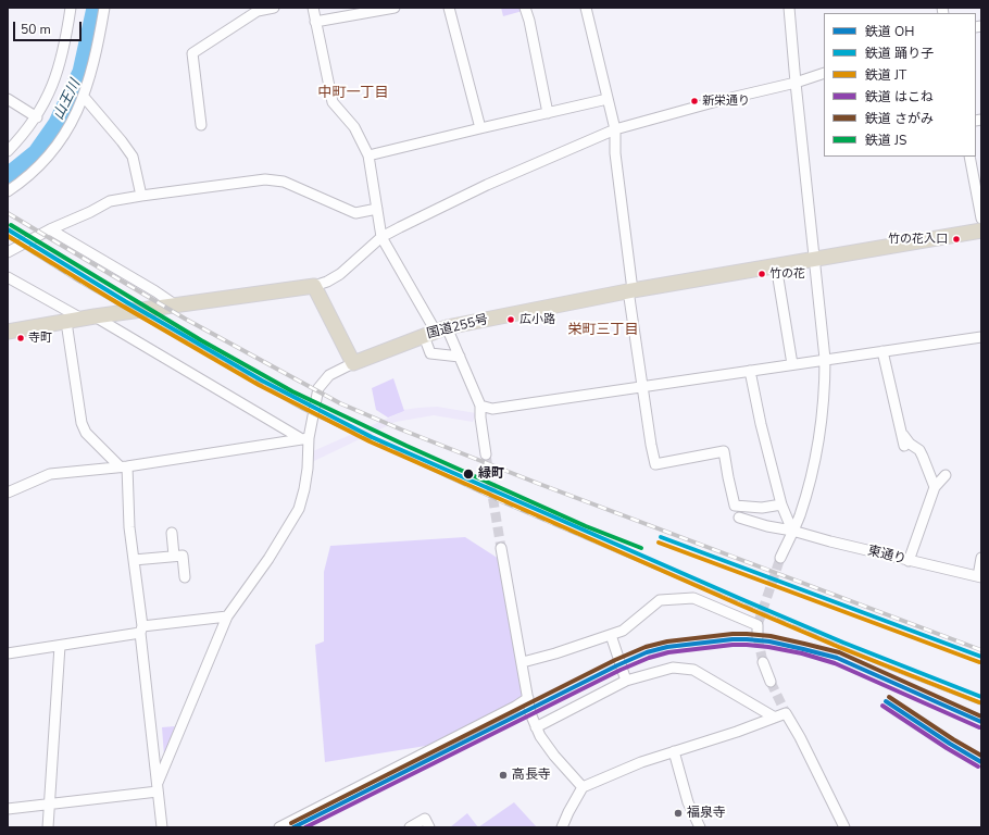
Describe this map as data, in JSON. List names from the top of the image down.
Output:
{
  "streets": {
    "highway": ["国道255号"],
    "street": ["東通り"]
  },
  "districts": ["中町一丁目", "栄町三丁目"],
  "water": ["山王川"],
  "places": [
    "新栄通り",
    "竹の花入口",
    "竹の花",
    "広小路",
    "寺町",
    "緑町",
    "高長寺",
    "福泉寺"
  ],
  "lines": [
    "rail line JS",
    "rail line 踊り子",
    "rail line JT",
    "rail line さがみ",
    "rail line OH",
    "rail line はこね"
  ],
  "legend": [
    "鉄道 OH",
    "鉄道 踊り子",
    "鉄道 JT",
    "鉄道 はこね",
    "鉄道 さがみ",
    "鉄道 JS"
  ],
  "scale_bar": "50 m"
}
